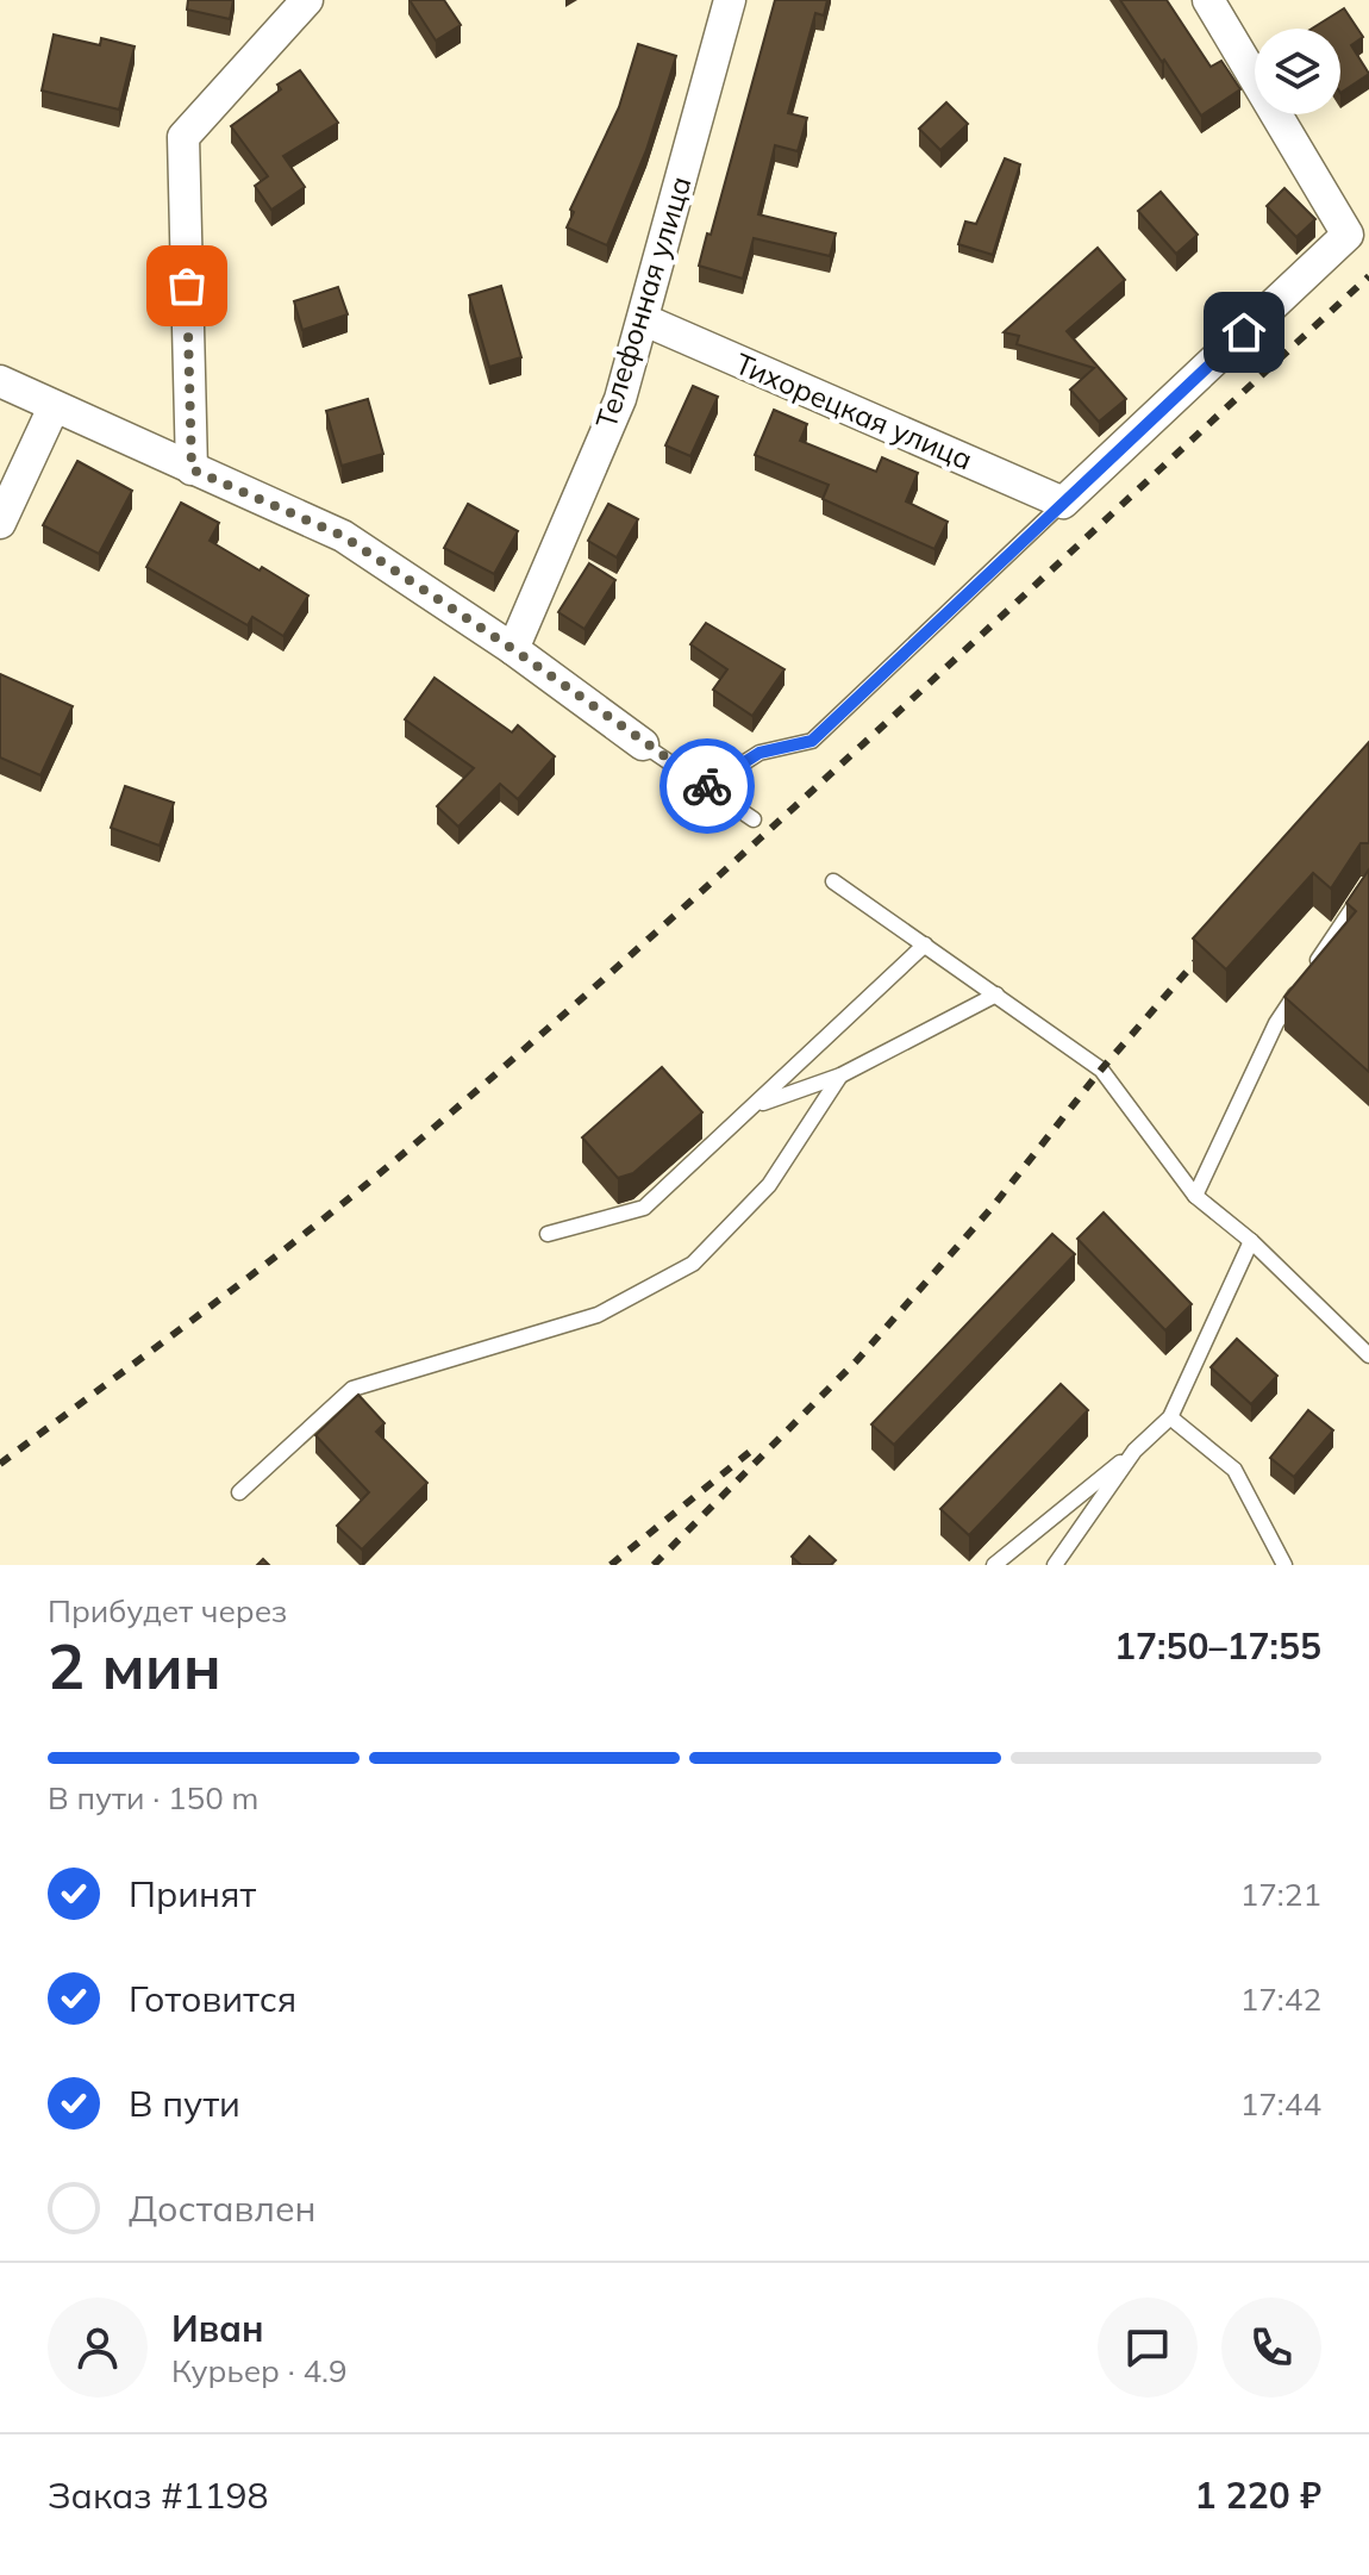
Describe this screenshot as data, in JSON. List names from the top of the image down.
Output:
{
  "streets": {
    "street": ["Телефонная улица", "Тихорецкая улица"]
  },
  "crossings": [
    ["Телефонная улица", "Тихорецкая улица"]
  ],
  "page": {
    "heading": ["2 мин", "Прибудет через", "17:50–17:55"],
    "panel": [
      "Иван",
      "Курьер · 4.9",
      "Заказ #1198",
      "1 220 ₽"
    ],
    "bar": "В пути · 150 m",
    "list": [
      ["Принят", "17:21"],
      ["Готовится", "17:42"],
      ["В пути", "17:44"],
      "Доставлен"
    ]
  }
}
